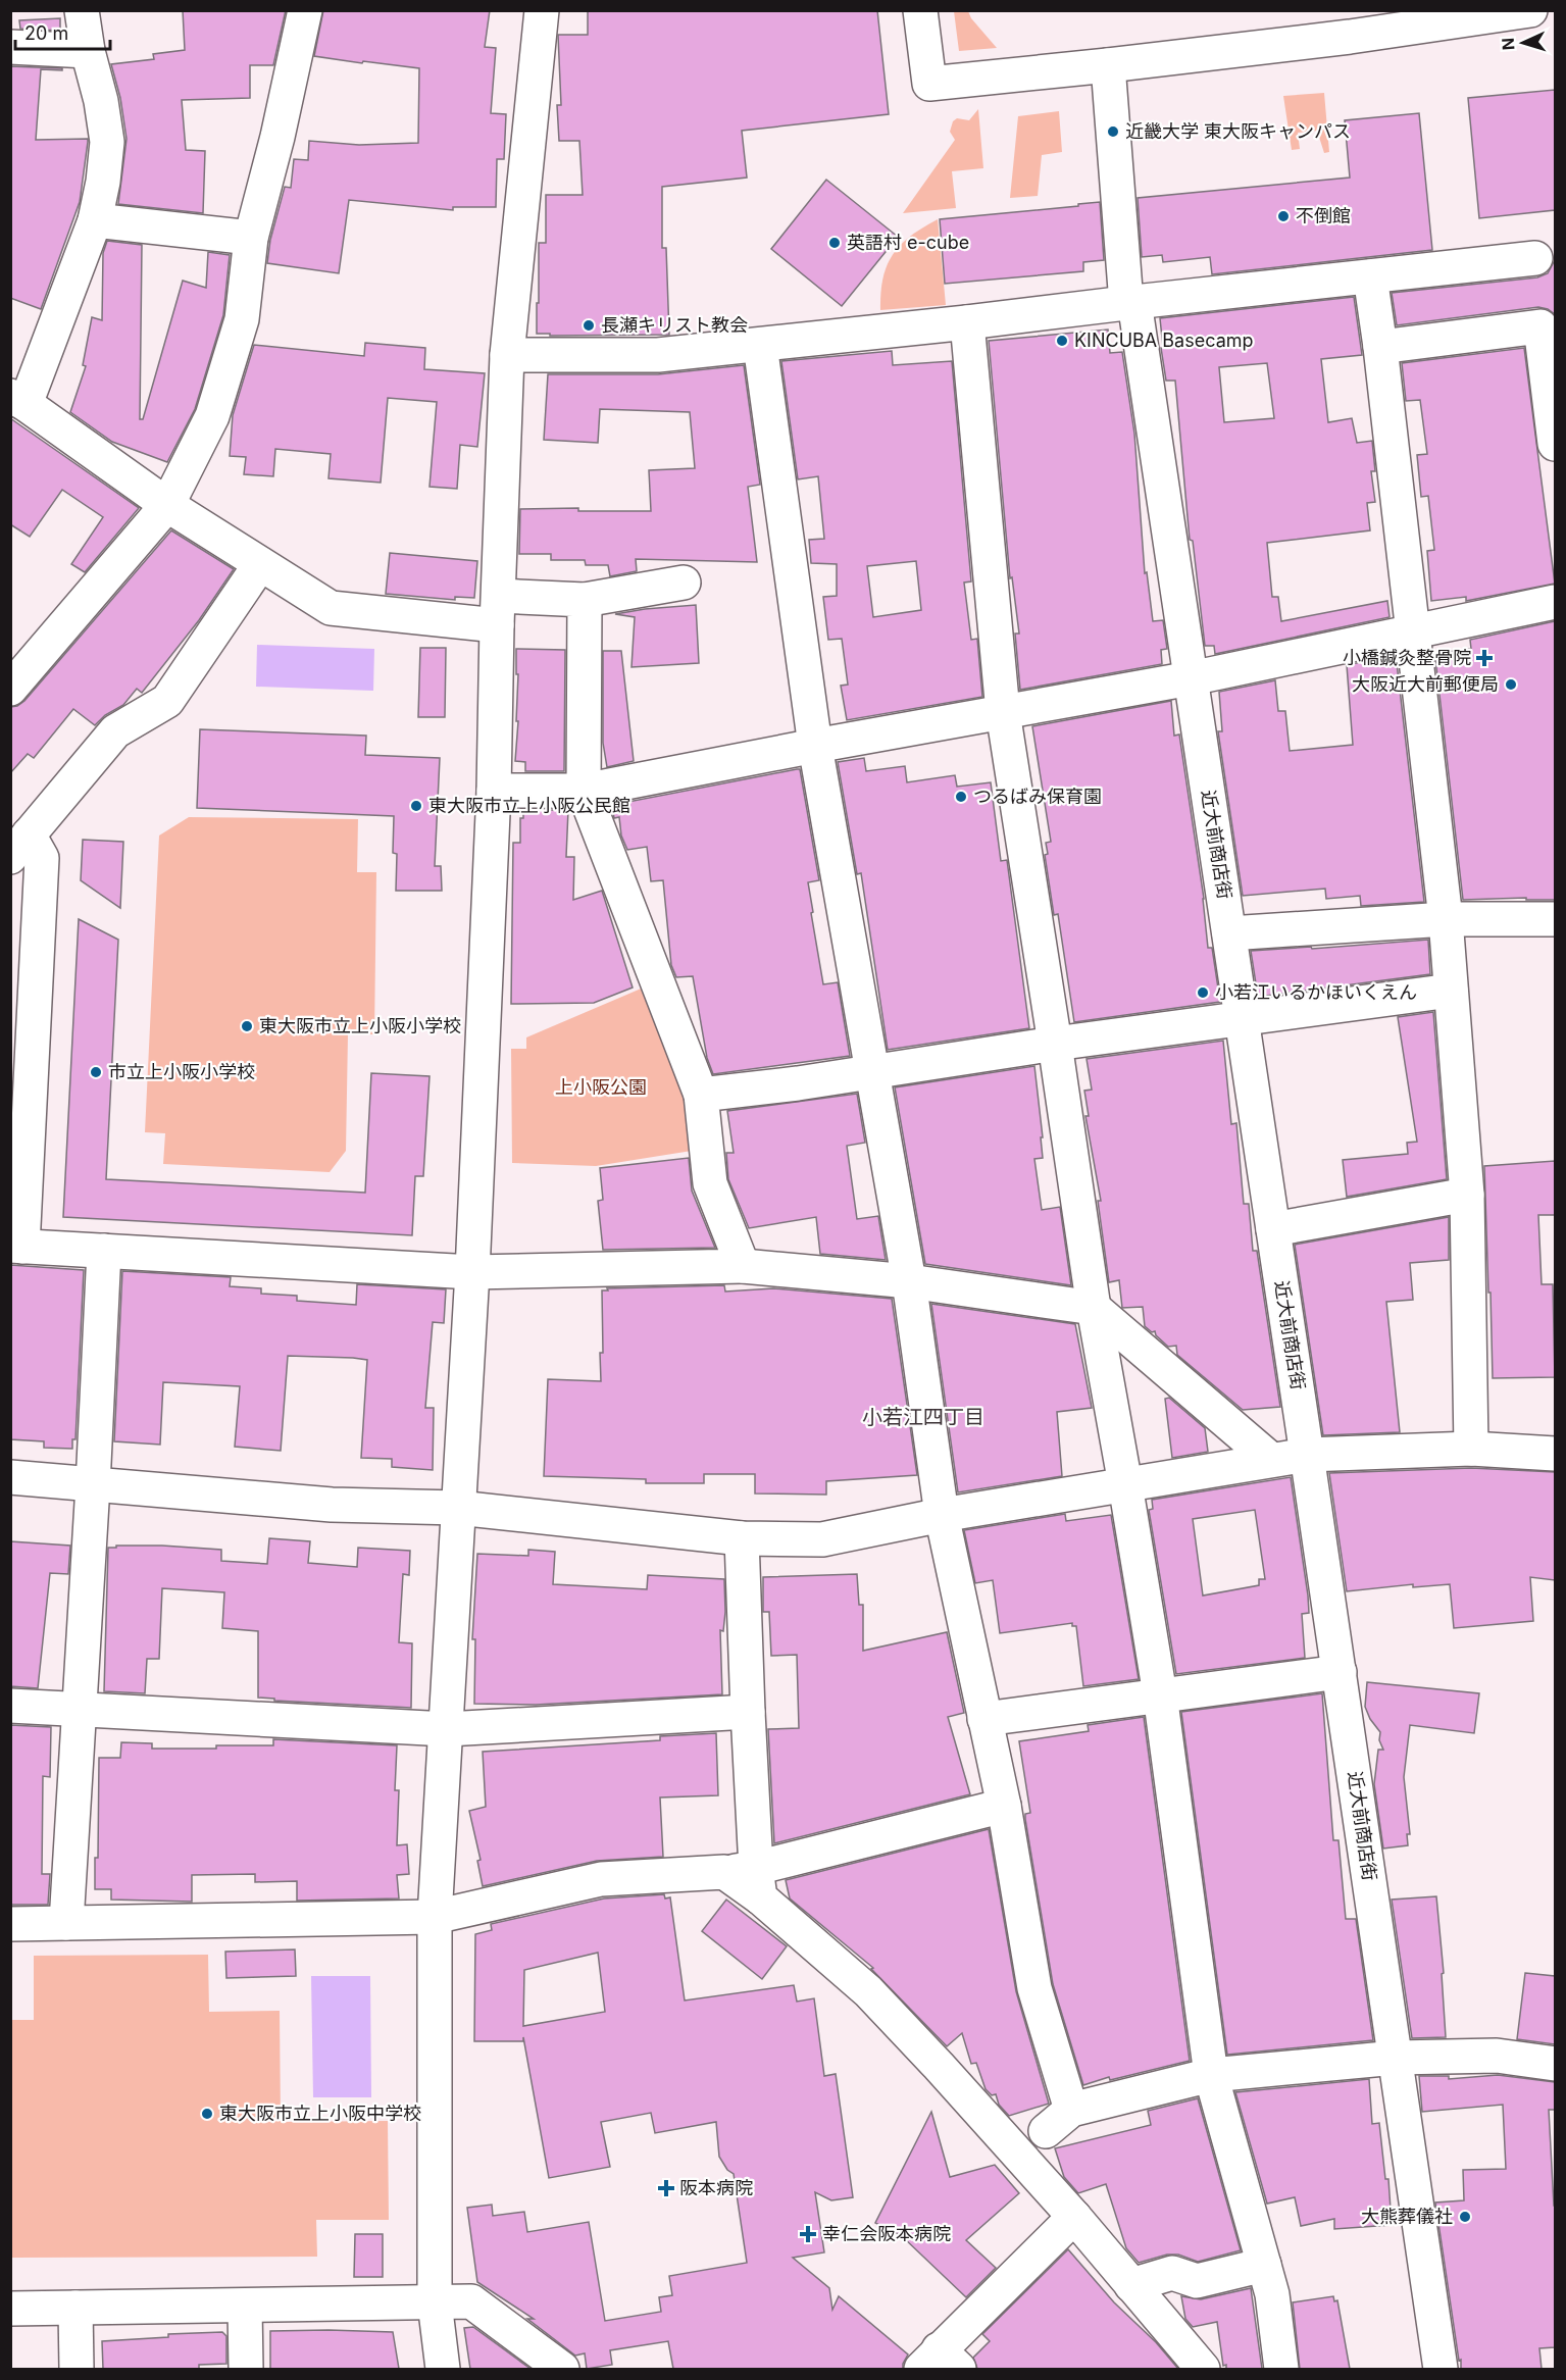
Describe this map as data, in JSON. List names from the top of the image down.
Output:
{
  "streets": {
    "street": ["近大前商店街"]
  },
  "districts": ["小若江四丁目"],
  "parks": ["上小阪公園"],
  "places": {
    "other": [
      "近畿大学 東大阪キャンパス",
      "不倒館",
      "英語村 e-cube",
      "長瀬キリスト教会",
      "KINCUBA Basecamp",
      "大阪近大前郵便局",
      "つるばみ保育園",
      "東大阪市立上小阪公民館",
      "小若江いるかほいくえん",
      "東大阪市立上小阪小学校",
      "市立上小阪小学校",
      "東大阪市立上小阪中学校",
      "大熊葬儀社"
    ],
    "health": ["小橋鍼灸整骨院", "阪本病院", "幸仁会阪本病院"]
  },
  "scale_bar": "20 m",
  "north": "left"
}
